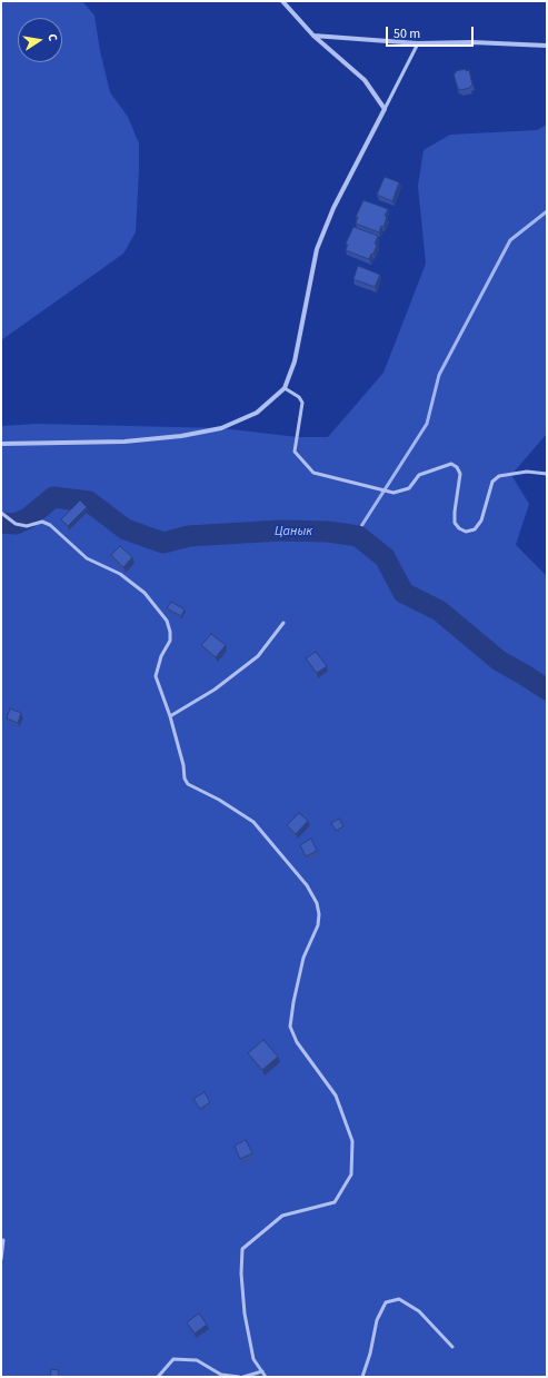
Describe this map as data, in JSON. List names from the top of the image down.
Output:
{
  "water": ["Цанык"],
  "scale_bar": "50 m",
  "north": "right"
}
